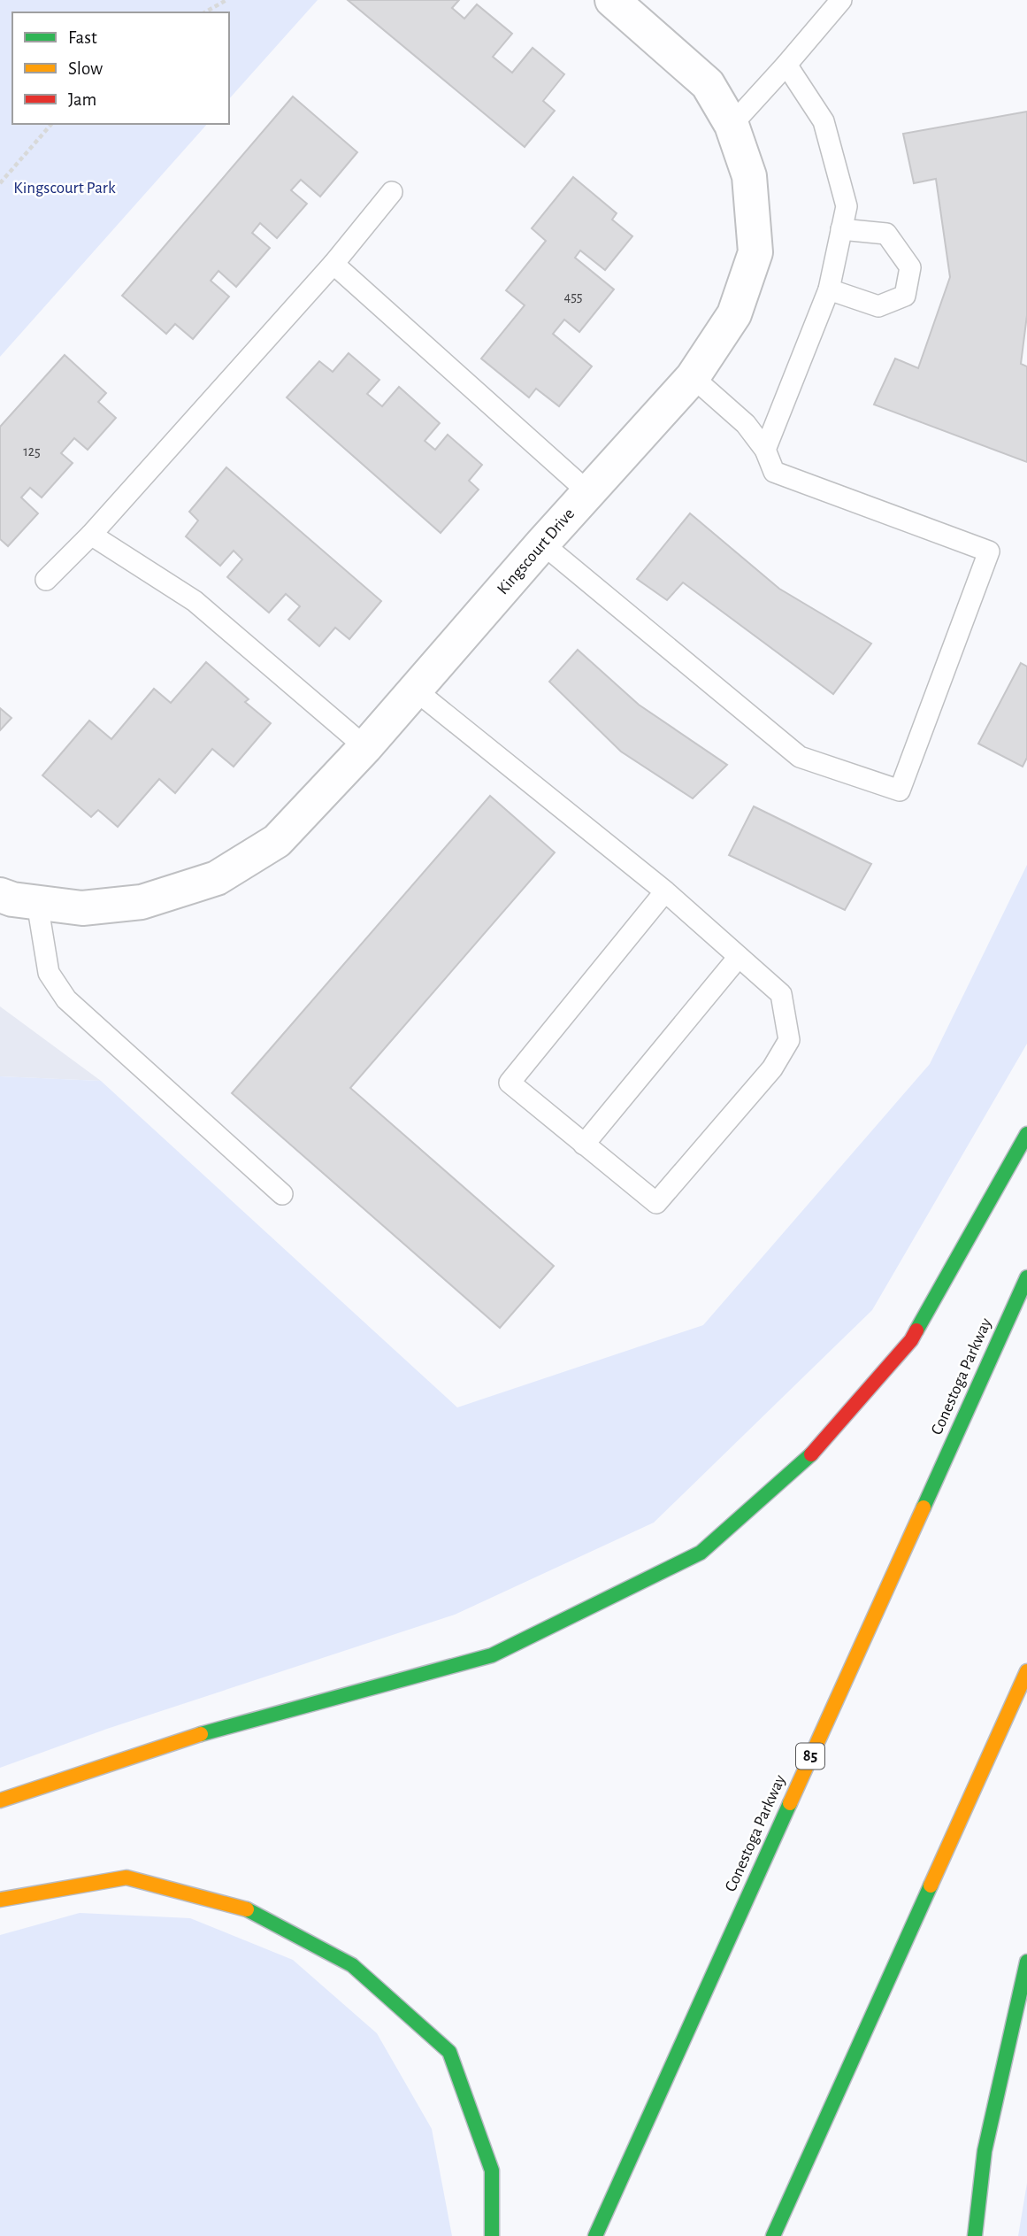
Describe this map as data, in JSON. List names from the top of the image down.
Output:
{
  "streets": {
    "highway": ["Conestoga Parkway", "85"],
    "street": ["Kingscourt Drive"]
  },
  "parks": ["Kingscourt Park"],
  "house_numbers": ["455", "125"],
  "legend": ["Fast", "Slow", "Jam"]
}
